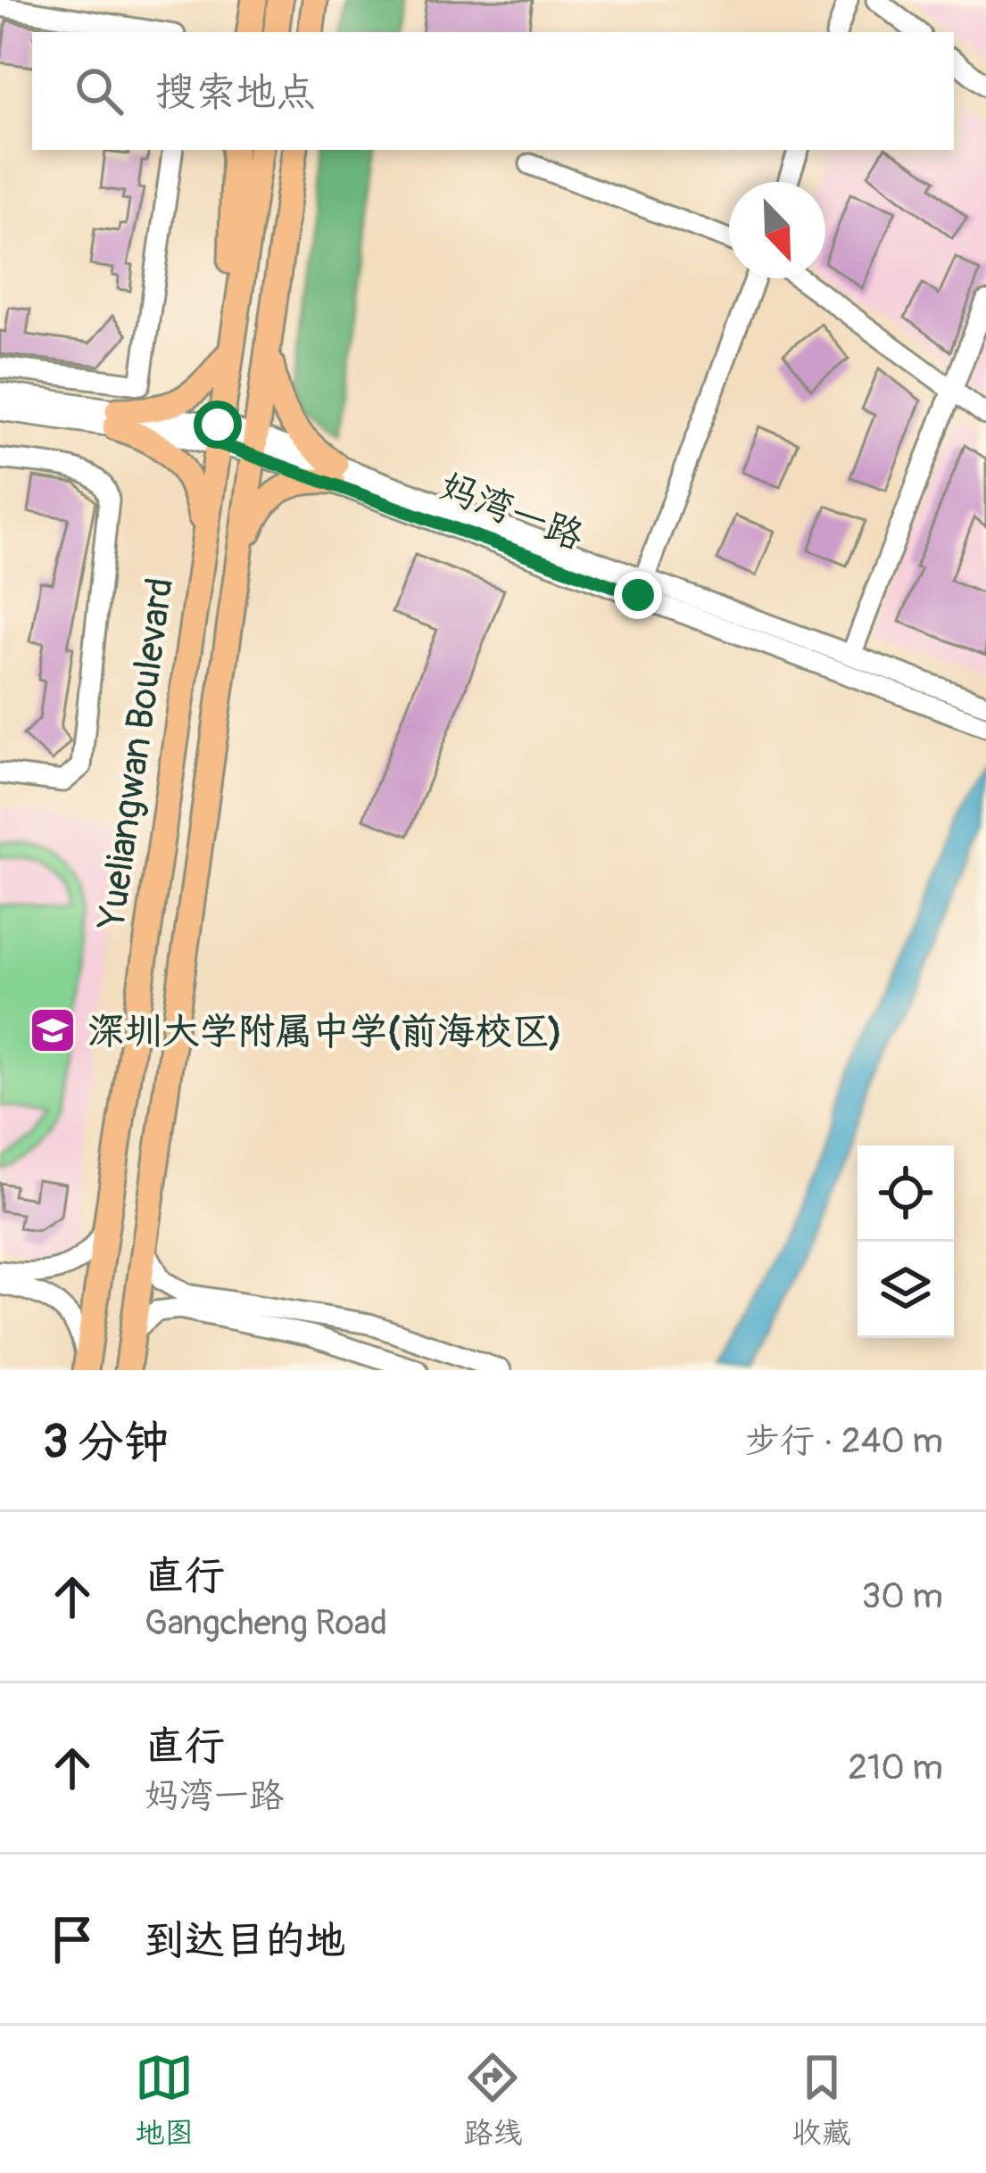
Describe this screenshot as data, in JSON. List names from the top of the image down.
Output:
{
  "streets": {
    "main road": ["Yueliangwan Boulevard"],
    "street": ["妈湾一路"]
  },
  "crossings": [
    ["妈湾一路", "Yueliangwan Boulevard"]
  ],
  "places": {
    "school or university": ["深圳大学附属中学(前海校区)"]
  },
  "north": "bottom right",
  "page": {
    "search": "搜索地点",
    "heading": ["3 分钟", "步行 · 240 m"],
    "list": [
      ["直行", "Gangcheng Road", "30 m"],
      ["直行", "妈湾一路", "210 m"],
      "到达目的地"
    ],
    "nav": ["地图", "路线", "收藏"]
  }
}
